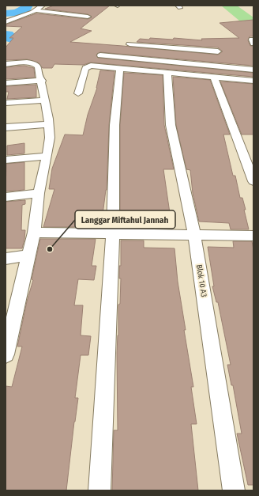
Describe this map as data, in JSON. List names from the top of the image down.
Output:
{
  "streets": {
    "street": ["Blok 10 A3"]
  },
  "places": ["Langgar Miftahul Jannah"]
}
